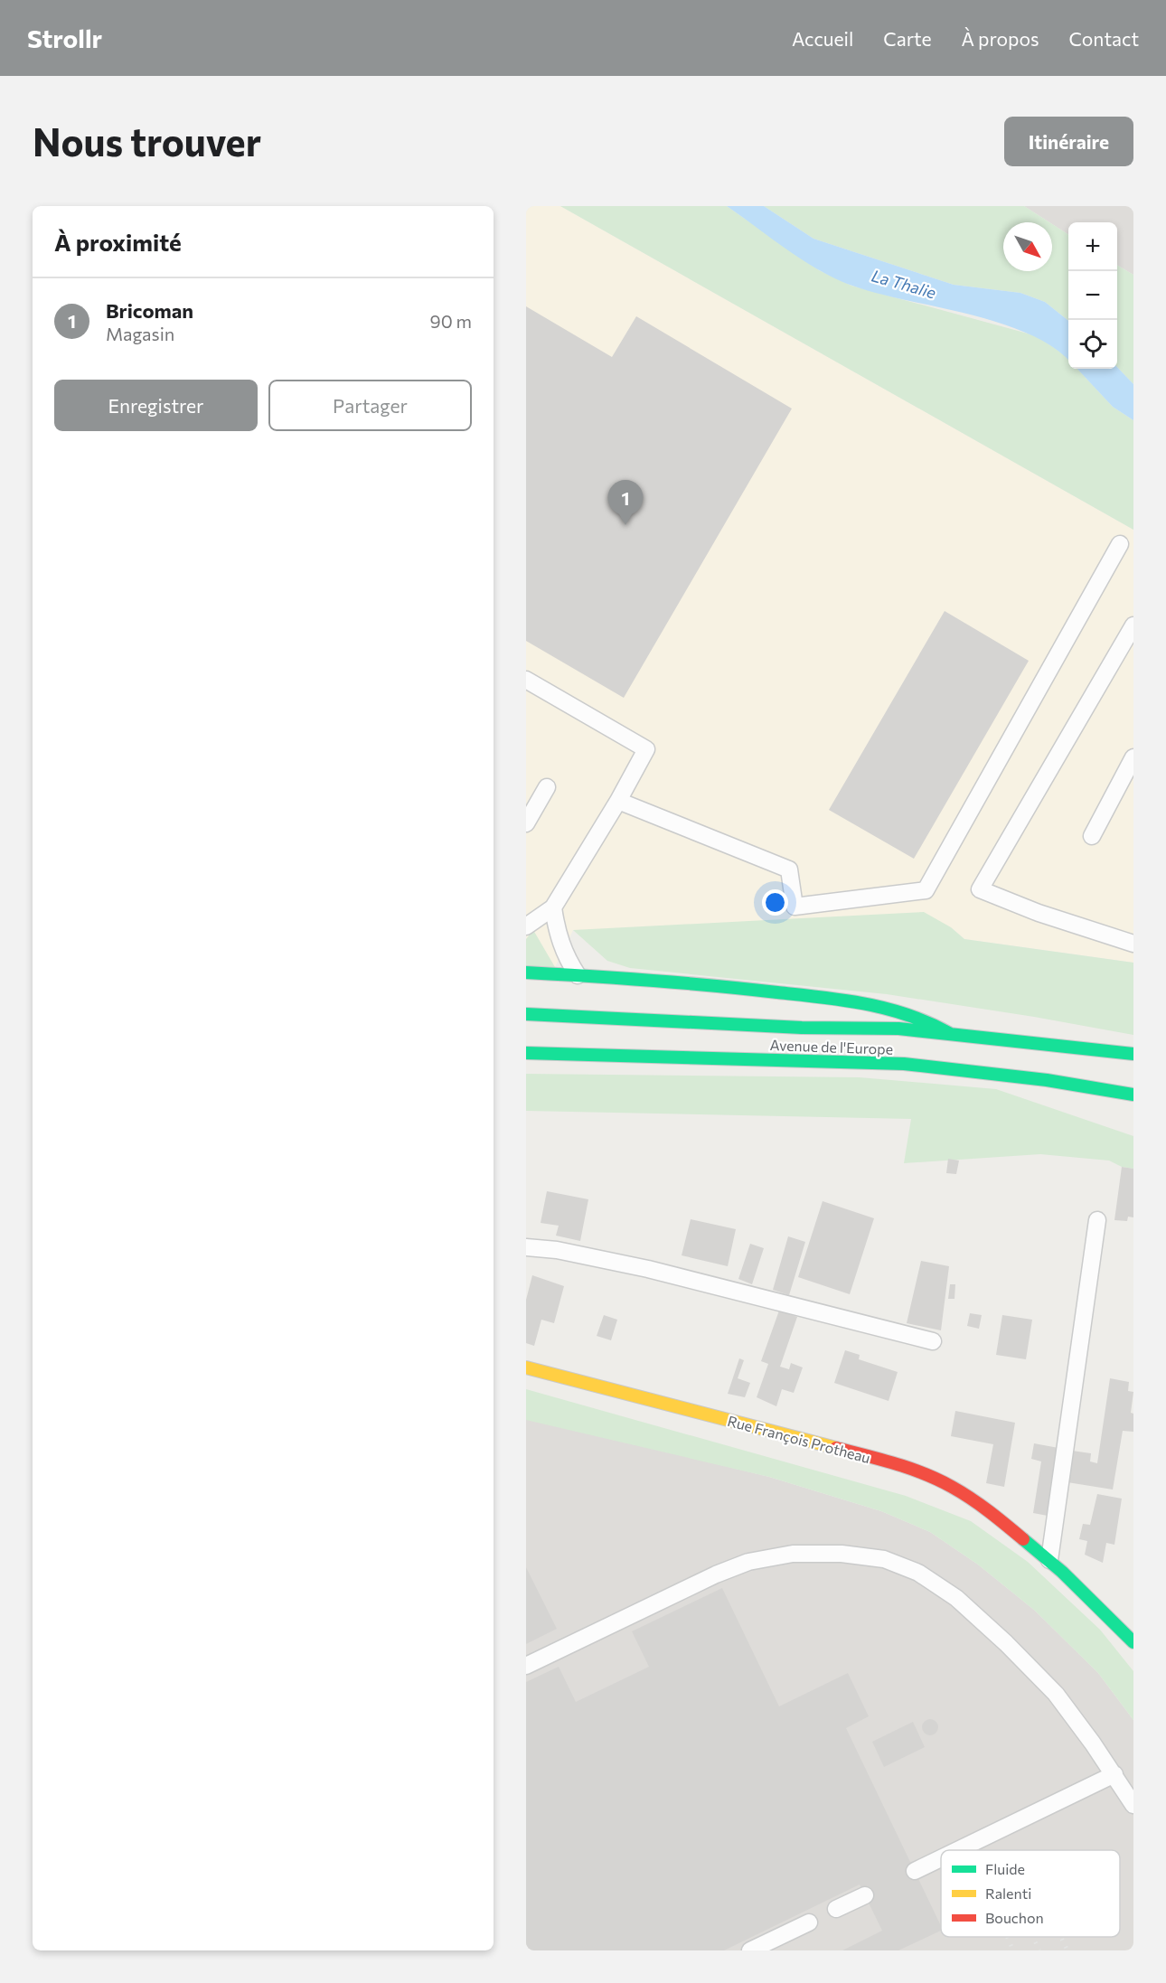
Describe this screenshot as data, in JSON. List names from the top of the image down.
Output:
{
  "streets": {
    "main road": ["Avenue de l'Europe", "Rue François Protheau"]
  },
  "water": ["La Thalie"],
  "legend": ["Fluide", "Ralenti", "Bouchon"],
  "north": "bottom right",
  "page": {
    "header": "Strollr",
    "nav": [
      "Accueil",
      "Carte",
      "À propos",
      "Contact"
    ],
    "buttons": [
      "Itinéraire",
      ["Enregistrer", "Partager"]
    ],
    "title": "Nous trouver",
    "heading": "À proximité",
    "map_buttons": ["+", "−"],
    "list": [
      {
        "mark": "1",
        "name": "Bricoman",
        "note": "Magasin",
        "value": "90 m"
      }
    ],
    "pins": "1"
  }
}
